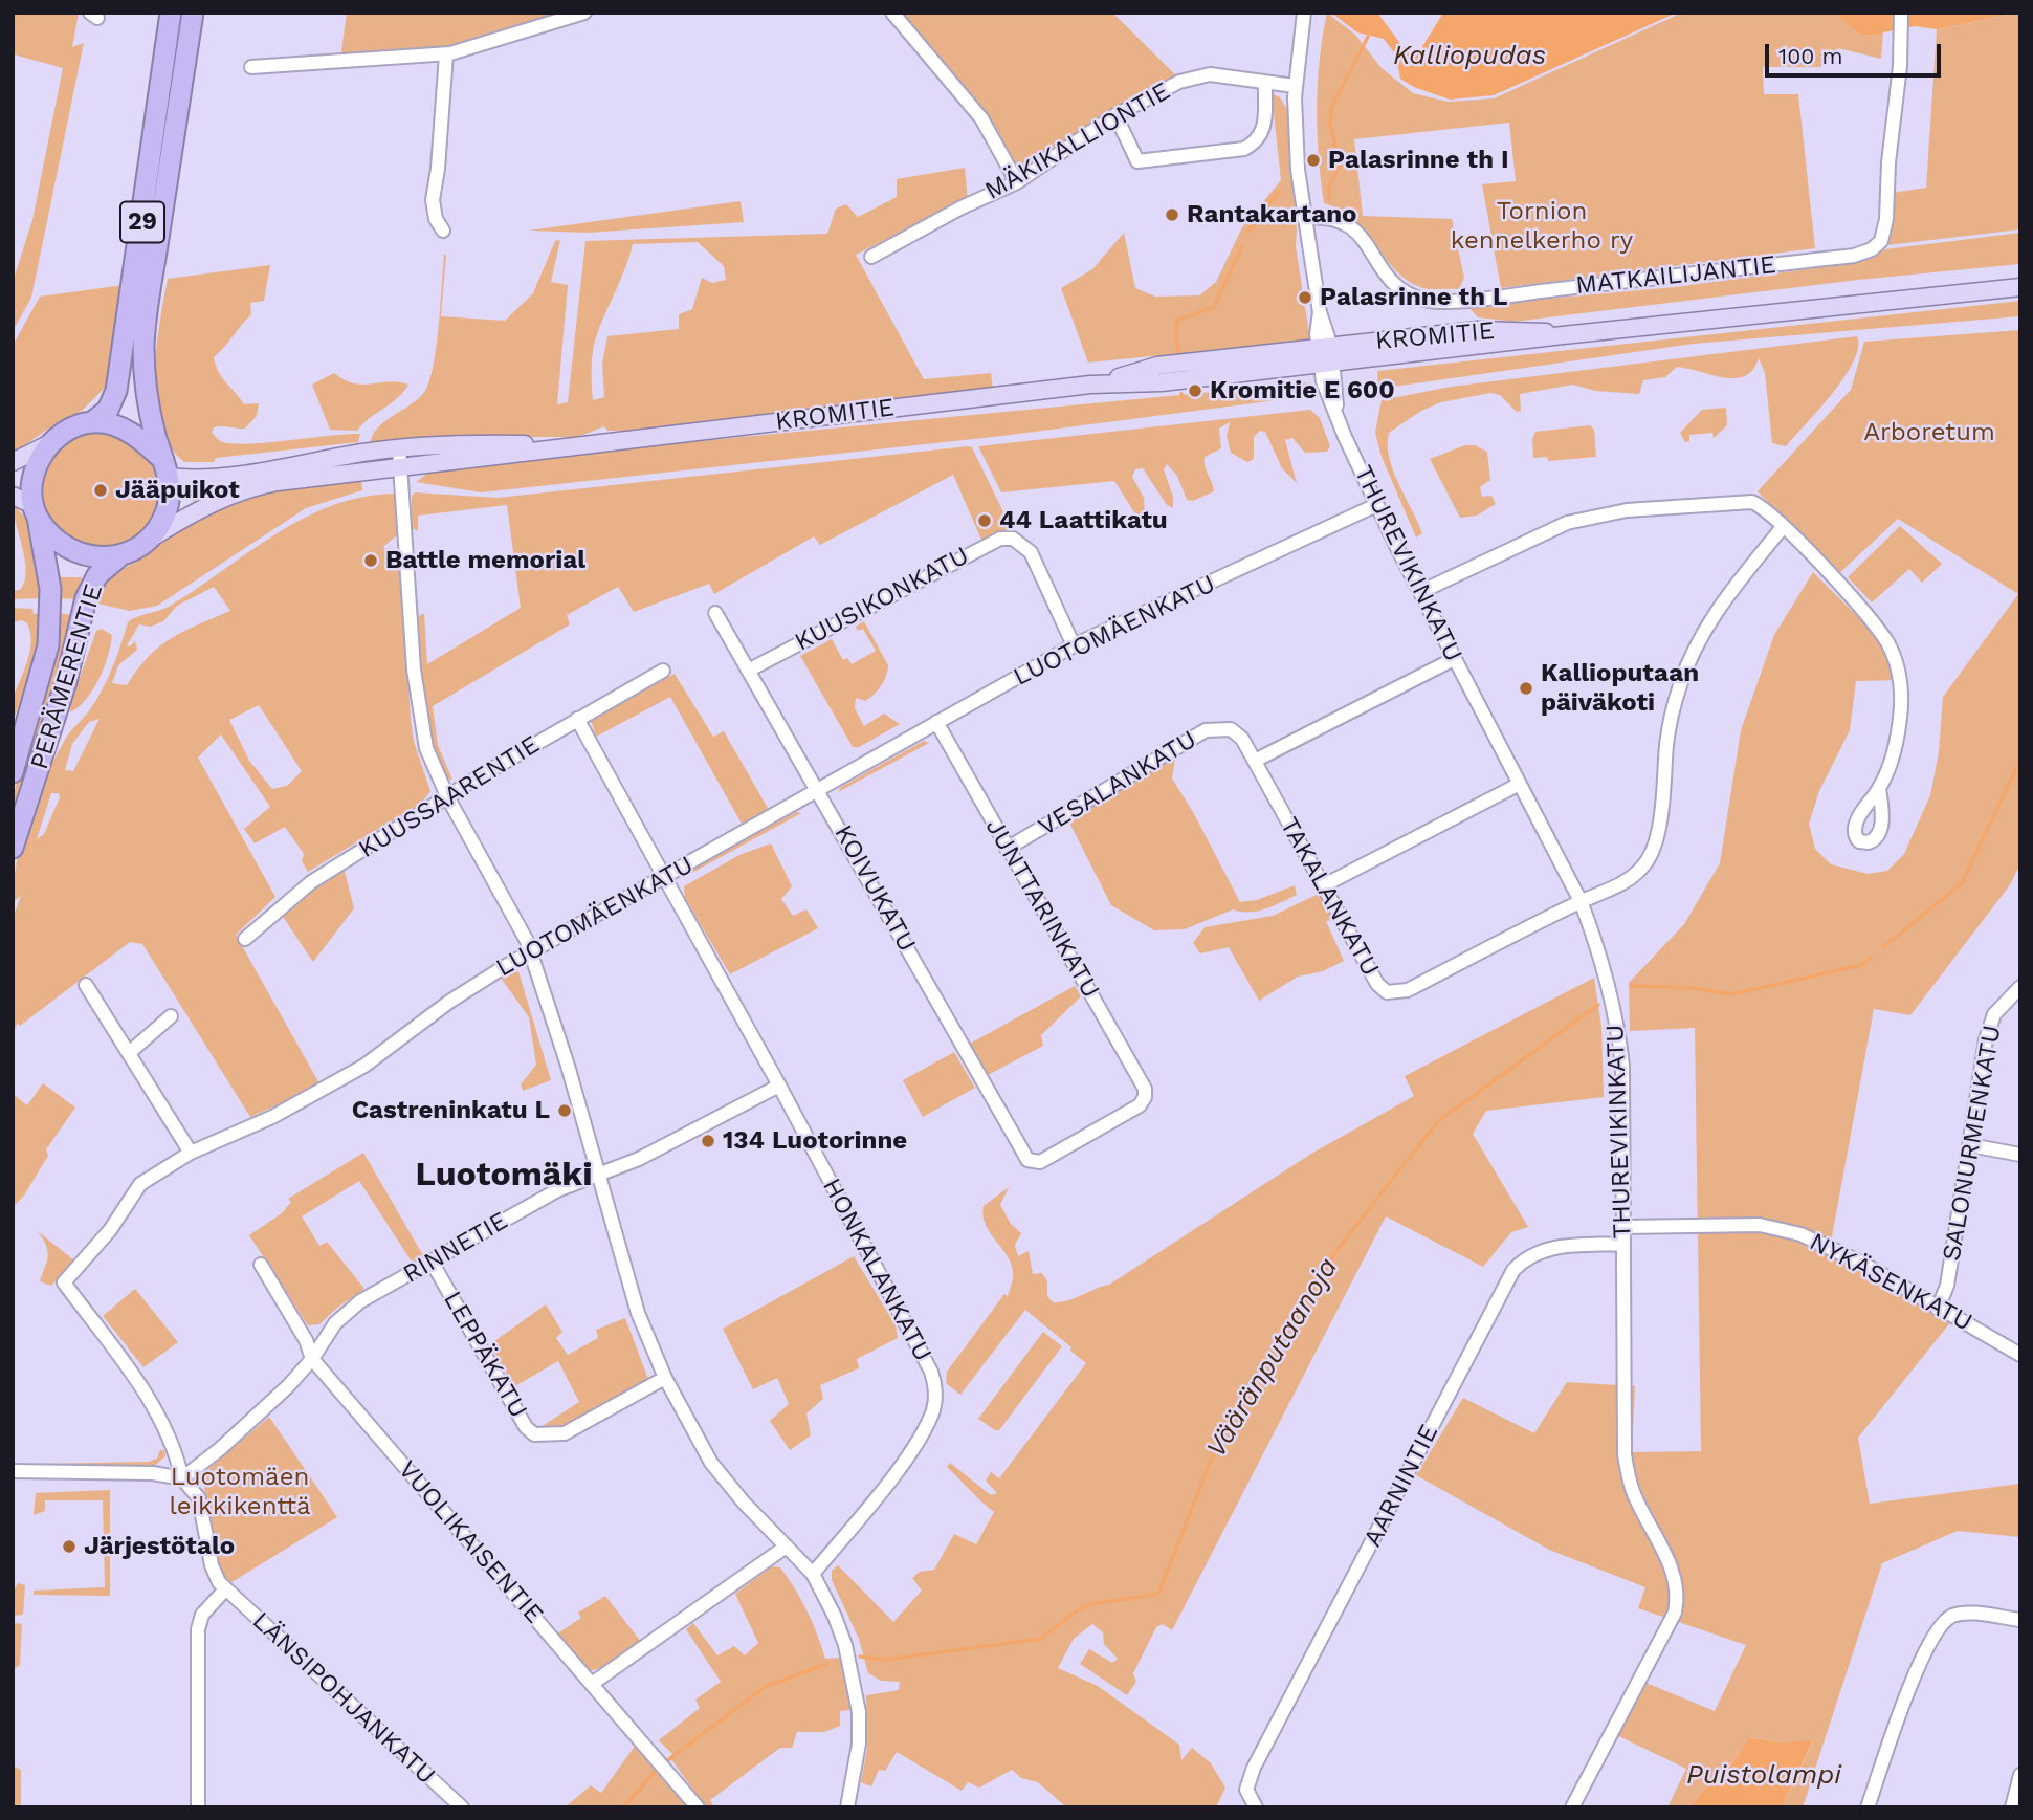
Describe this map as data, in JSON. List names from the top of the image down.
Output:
{
  "streets": {
    "highway": ["29", "PERÄMERENTIE"],
    "main road": ["KROMITIE"],
    "street": [
      "MÄKIKALLIONTIE",
      "MATKAILIJANTIE",
      "THUREVIKINKATU",
      "KUUSIKONKATU",
      "LUOTOMÄENKATU",
      "VESALANKATU",
      "KUUSSAARENTIE",
      "KOIVUKATU",
      "TAKALANKATU",
      "JUNTTARINKATU",
      "SALONURMENKATU",
      "RINNETIE",
      "HONKALANKATU",
      "NYKÄSENKATU",
      "LEPPÄKATU",
      "AARNINTIE",
      "VUOLIKAISENTIE",
      "LÄNSIPOHJANKATU"
    ]
  },
  "crossings": [
    ["MÄKIKALLIONTIE", "THUREVIKINKATU"],
    ["29", "KROMITIE"],
    ["29", "PERÄMERENTIE"],
    ["MATKAILIJANTIE", "THUREVIKINKATU"],
    ["KROMITIE", "THUREVIKINKATU"],
    ["KROMITIE", "PERÄMERENTIE"],
    ["THUREVIKINKATU", "LUOTOMÄENKATU"],
    ["THUREVIKINKATU", "TAKALANKATU"],
    ["THUREVIKINKATU", "NYKÄSENKATU"],
    ["THUREVIKINKATU", "AARNINTIE"],
    ["KUUSIKONKATU", "LUOTOMÄENKATU"],
    ["KUUSIKONKATU", "KOIVUKATU"],
    ["LUOTOMÄENKATU", "KOIVUKATU"],
    ["LUOTOMÄENKATU", "JUNTTARINKATU"],
    ["LUOTOMÄENKATU", "RINNETIE"],
    ["LUOTOMÄENKATU", "HONKALANKATU"],
    ["VESALANKATU", "TAKALANKATU"],
    ["VESALANKATU", "JUNTTARINKATU"],
    ["KUUSSAARENTIE", "HONKALANKATU"],
    ["KOIVUKATU", "JUNTTARINKATU"],
    ["SALONURMENKATU", "NYKÄSENKATU"],
    ["RINNETIE", "HONKALANKATU"],
    ["RINNETIE", "LEPPÄKATU"],
    ["RINNETIE", "VUOLIKAISENTIE"]
  ],
  "districts": ["Luotomäki"],
  "water": ["Kalliopudas", "Vääränputaanoja", "Puistolampi"],
  "parks": ["Tornion kennelkerho ry", "Arboretum", "Luotomäen leikkikenttä"],
  "places": [
    "Palasrinne th I",
    "Rantakartano",
    "Palasrinne th L",
    "Kromitie E 600",
    "Jääpuikot",
    "44 Laattikatu",
    "Battle memorial",
    "Kallioputaan päiväkoti",
    "Castreninkatu L",
    "134 Luotorinne",
    "Järjestötalo"
  ],
  "scale_bar": "100 m"
}
